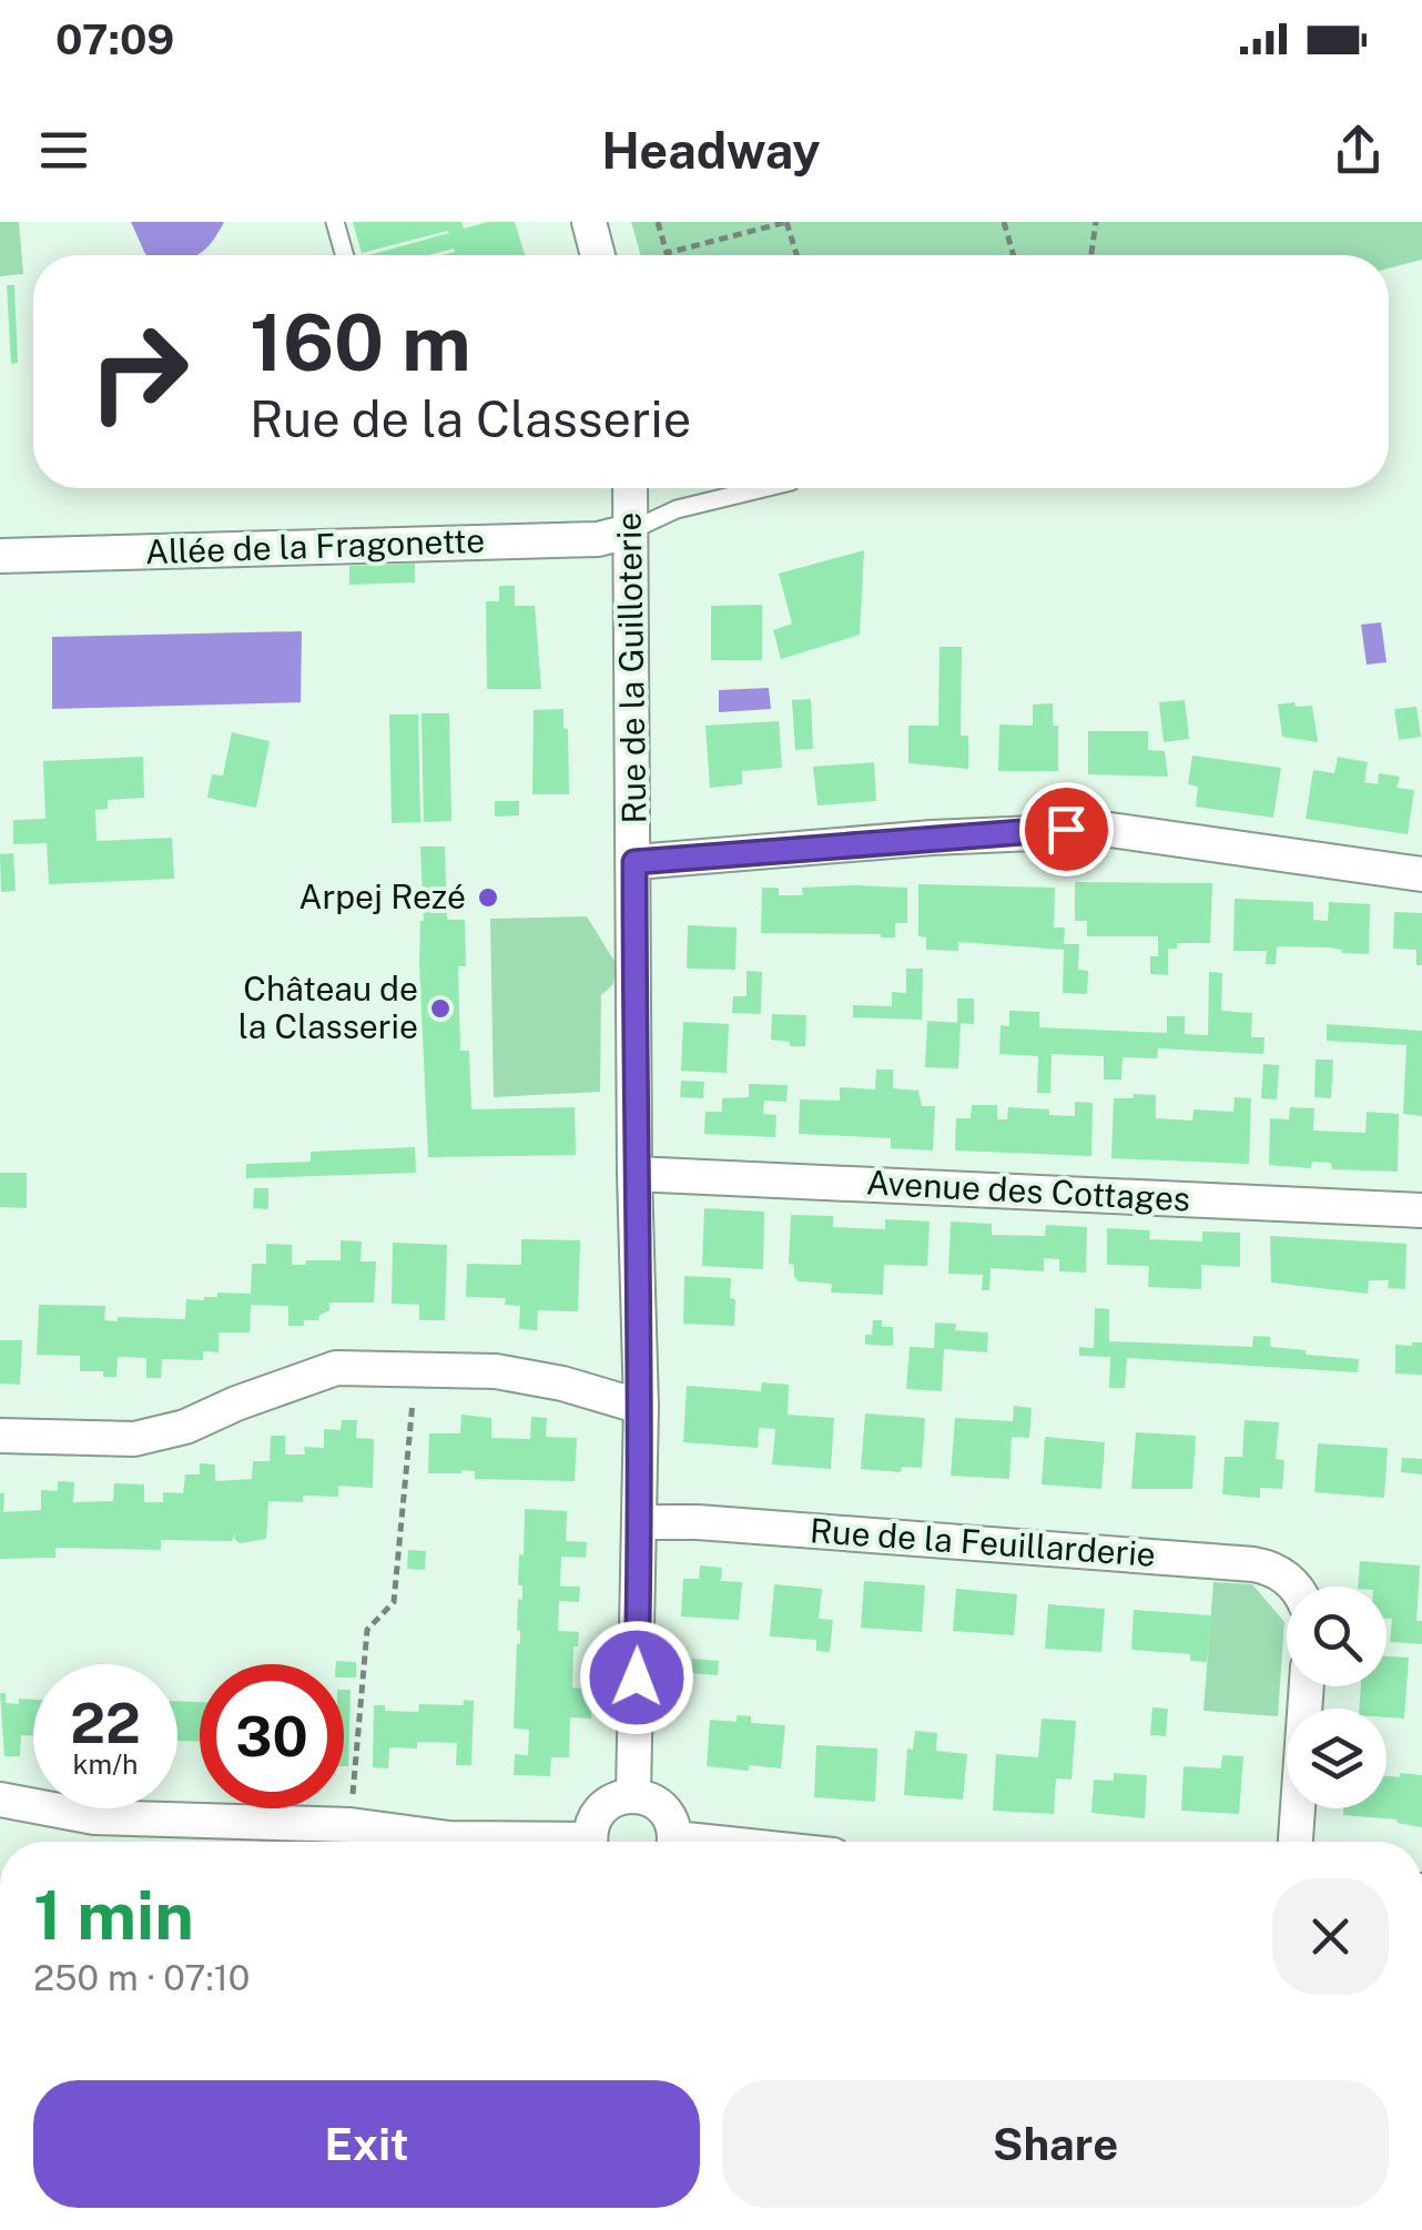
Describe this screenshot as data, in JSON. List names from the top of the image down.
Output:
{
  "streets": {
    "street": [
      "Allée de la Fragonette",
      "Rue de la Guilloterie",
      "Avenue des Cottages",
      "Rue de la Feuillarderie"
    ]
  },
  "crossings": [
    ["Allée de la Fragonette", "Rue de la Guilloterie"],
    ["Rue de la Guilloterie", "Avenue des Cottages"],
    ["Rue de la Guilloterie", "Rue de la Feuillarderie"]
  ],
  "places": ["Arpej Rezé", "Château de la Classerie"],
  "page": {
    "status": "07:09",
    "header": "Headway",
    "turn": ["160 m", "Rue de la Classerie"],
    "speed": "22 km/h",
    "limit": "30",
    "heading": ["1 min", "250 m · 07:10"],
    "buttons": ["Exit", "Share"]
  }
}
